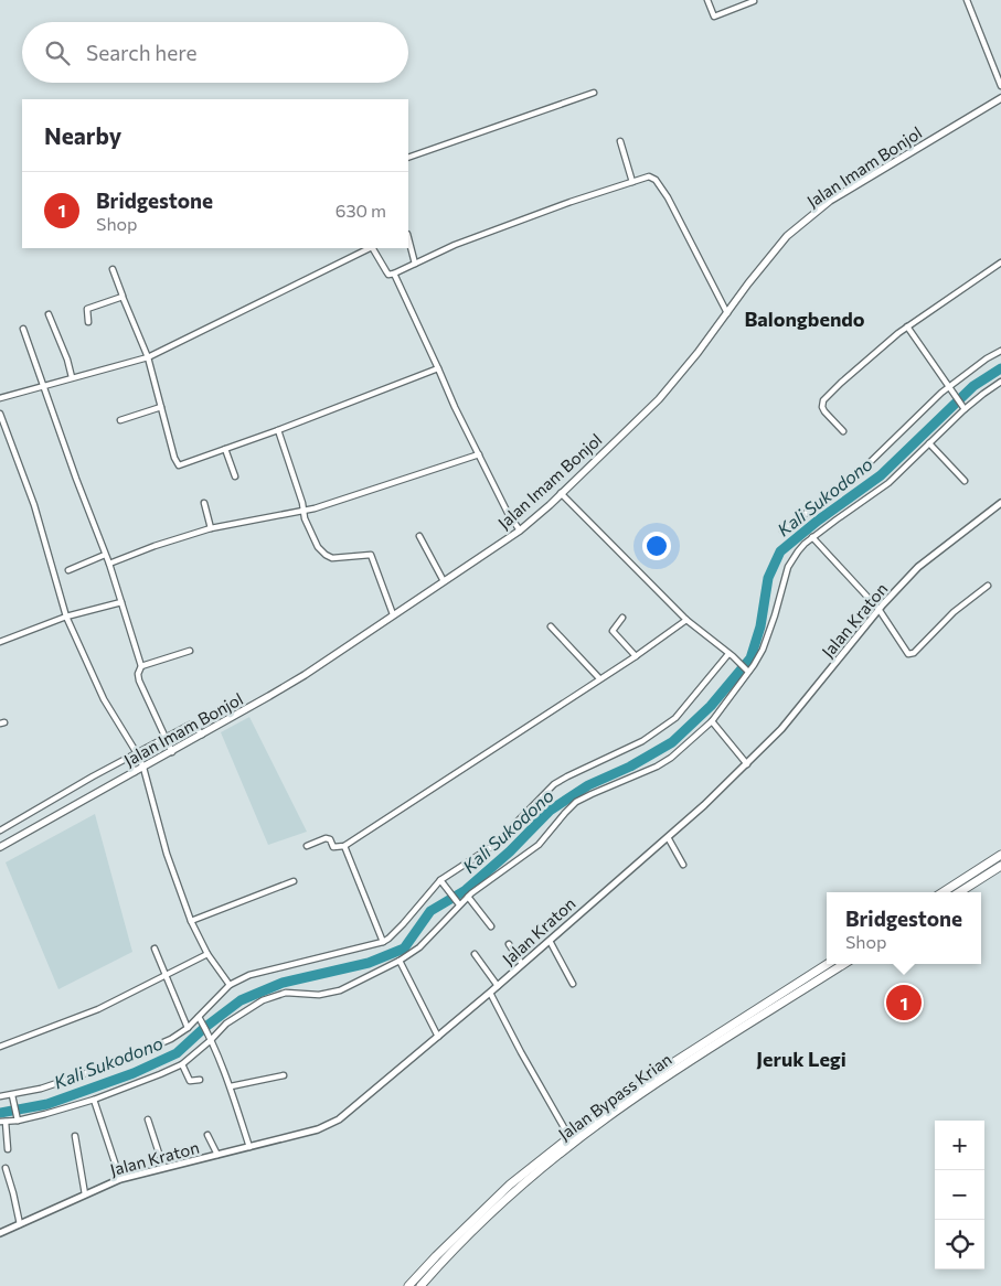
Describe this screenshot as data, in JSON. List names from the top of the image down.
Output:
{
  "streets": {
    "highway": ["Jalan Bypass Krian"],
    "main road": ["Jalan Imam Bonjol"],
    "street": ["Jalan Kraton"]
  },
  "districts": ["Balongbendo", "Jeruk Legi"],
  "water": ["Kali Sukodono"],
  "page": {
    "search": "Search here",
    "heading": "Nearby",
    "list": [
      {
        "mark": "1",
        "name": "Bridgestone",
        "note": "Shop",
        "value": "630 m"
      }
    ],
    "popup": ["Bridgestone", "Shop"],
    "pins": "1",
    "map_buttons": ["+", "−"]
  }
}
